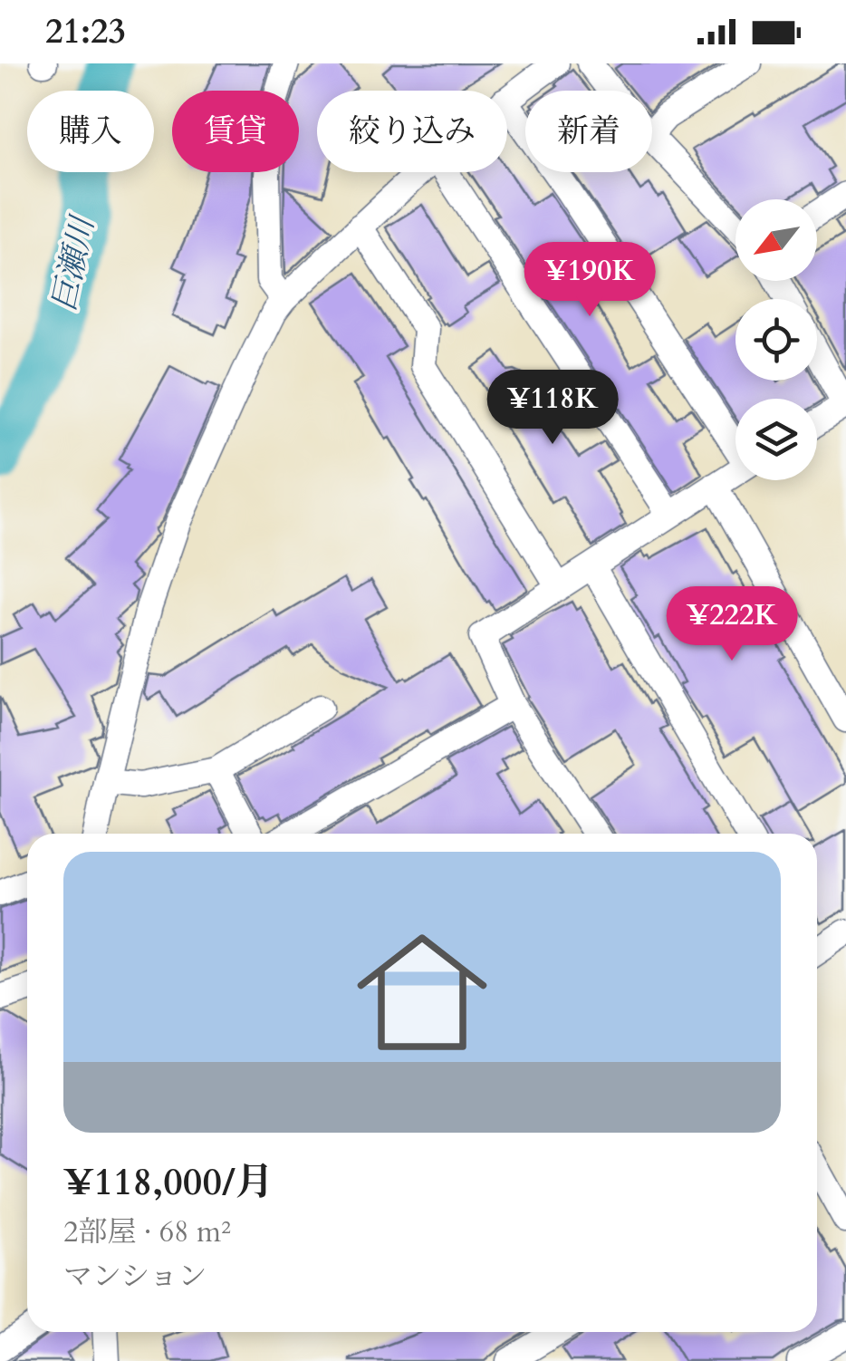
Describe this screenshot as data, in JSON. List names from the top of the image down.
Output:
{
  "water": ["巨瀬川"],
  "north": "bottom left",
  "page": {
    "status": "21:23",
    "chip": [
      "購入",
      "賃貸",
      "絞り込み",
      "新着"
    ],
    "price": ["¥190K", "¥118K", "¥222K"],
    "list": [
      {
        "name": "¥118,000/月",
        "note": "2部屋 · 68 m² · マンション"
      }
    ]
  }
}
